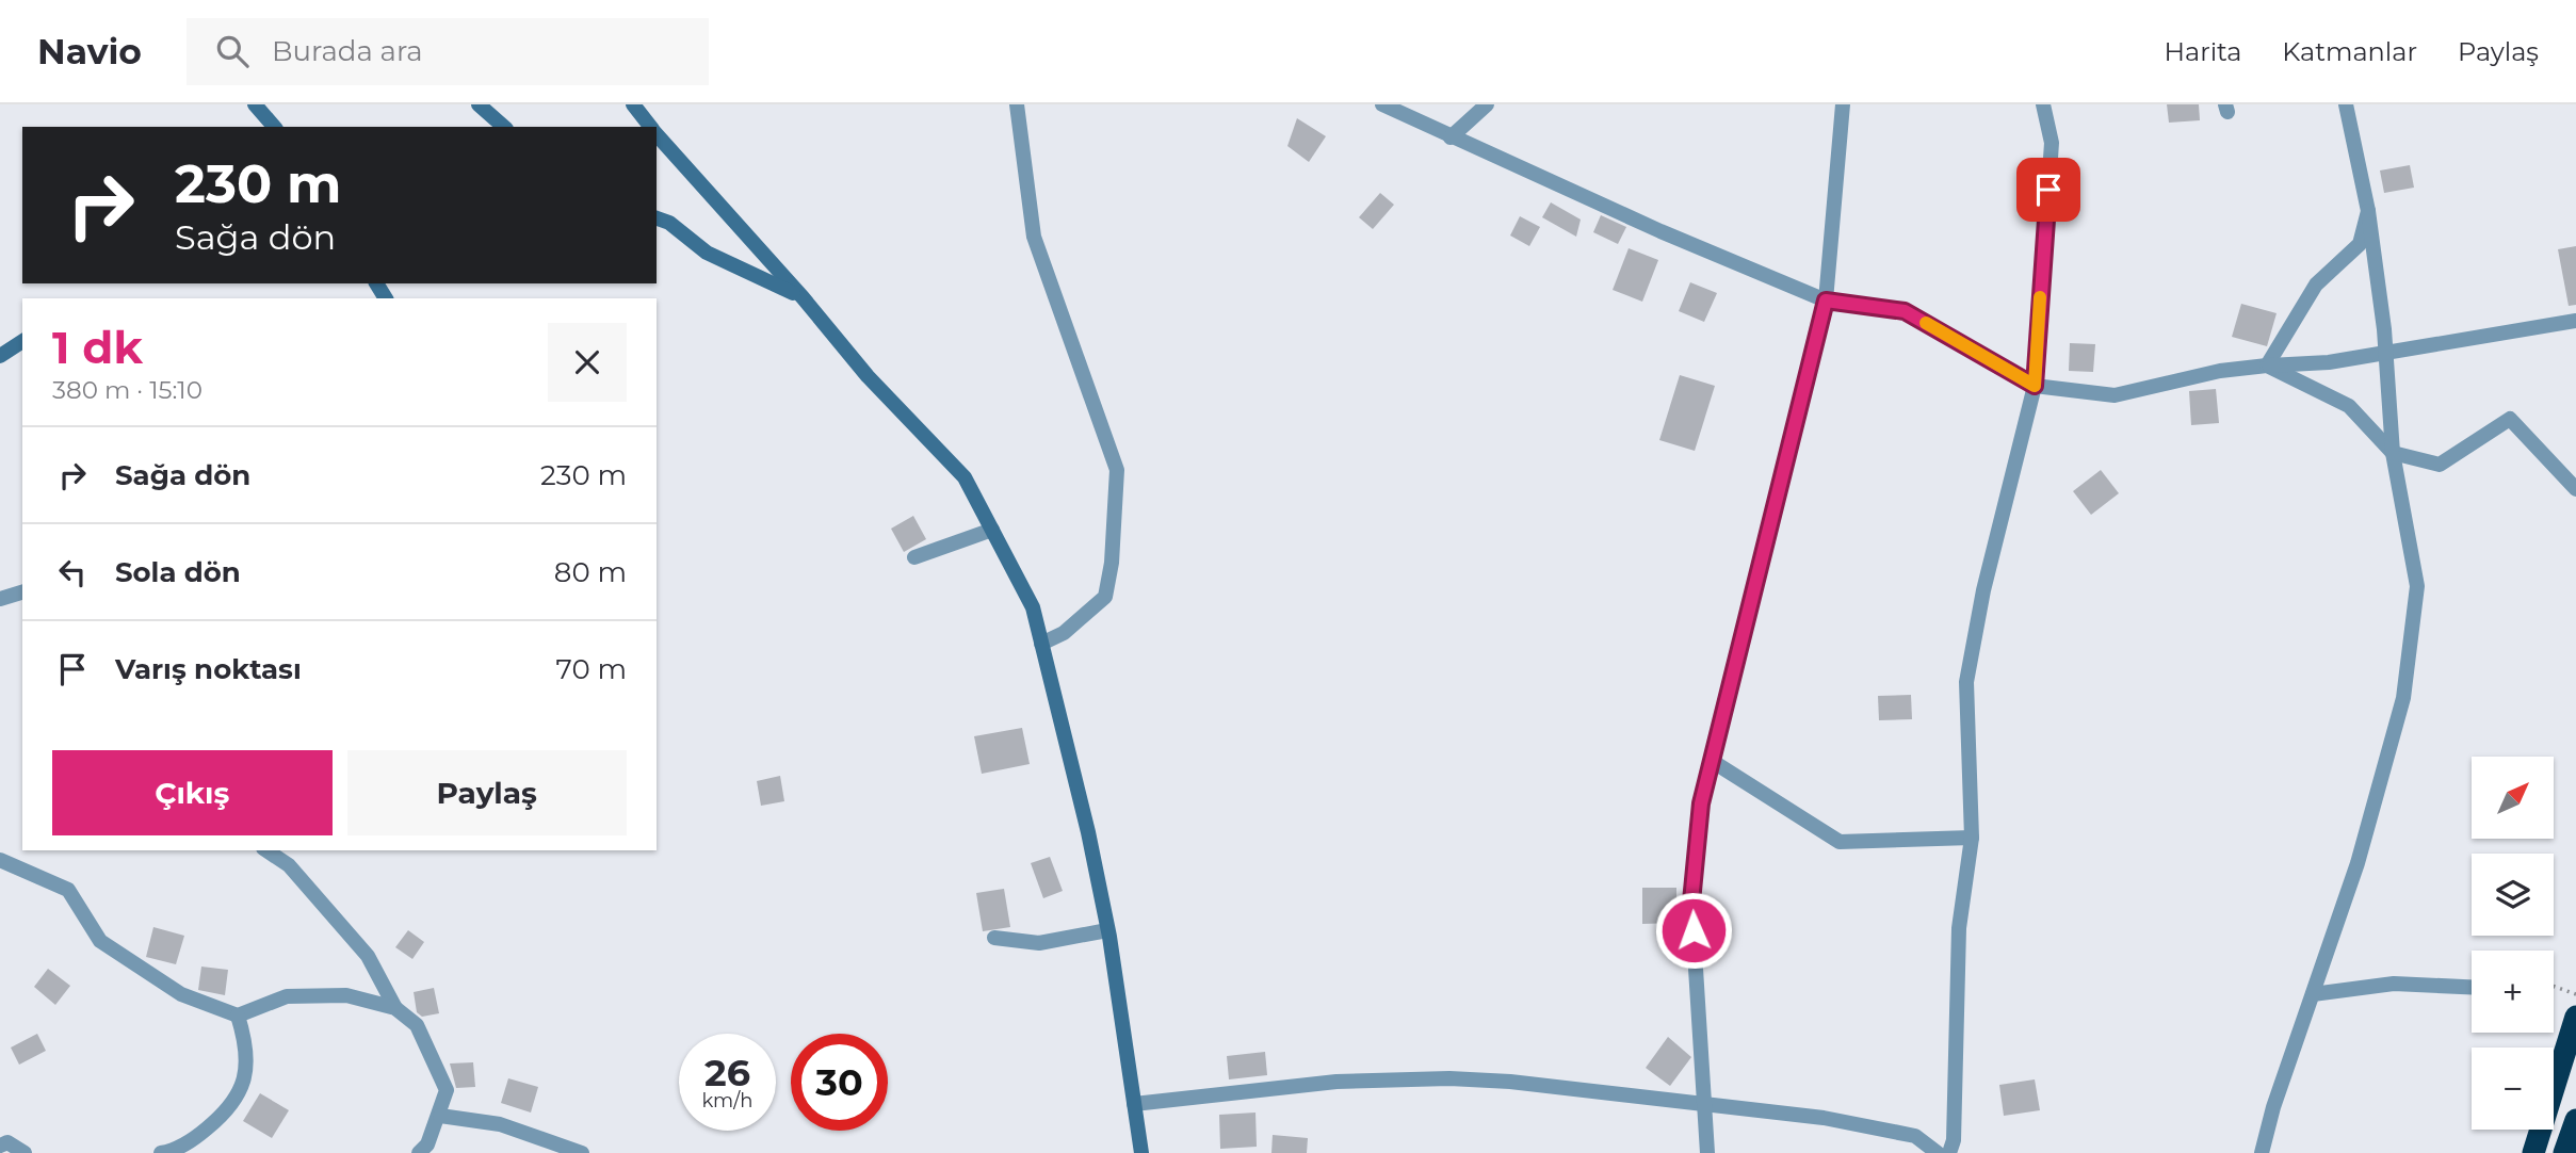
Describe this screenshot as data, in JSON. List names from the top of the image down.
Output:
{
  "north": "top right",
  "page": {
    "header": "Navio",
    "search": "Burada ara",
    "nav": ["Harita", "Katmanlar", "Paylaş"],
    "turn": ["230 m", "Sağa dön"],
    "heading": ["1 dk", "380 m · 15:10"],
    "list": [
      {
        "name": "Sağa dön",
        "value": "230 m"
      },
      {
        "name": "Sola dön",
        "value": "80 m"
      },
      {
        "name": "Varış noktası",
        "value": "70 m"
      }
    ],
    "buttons": ["Çıkış", "Paylaş"],
    "map_buttons": ["+", "−"],
    "speed": "26 km/h",
    "limit": "30"
  }
}
